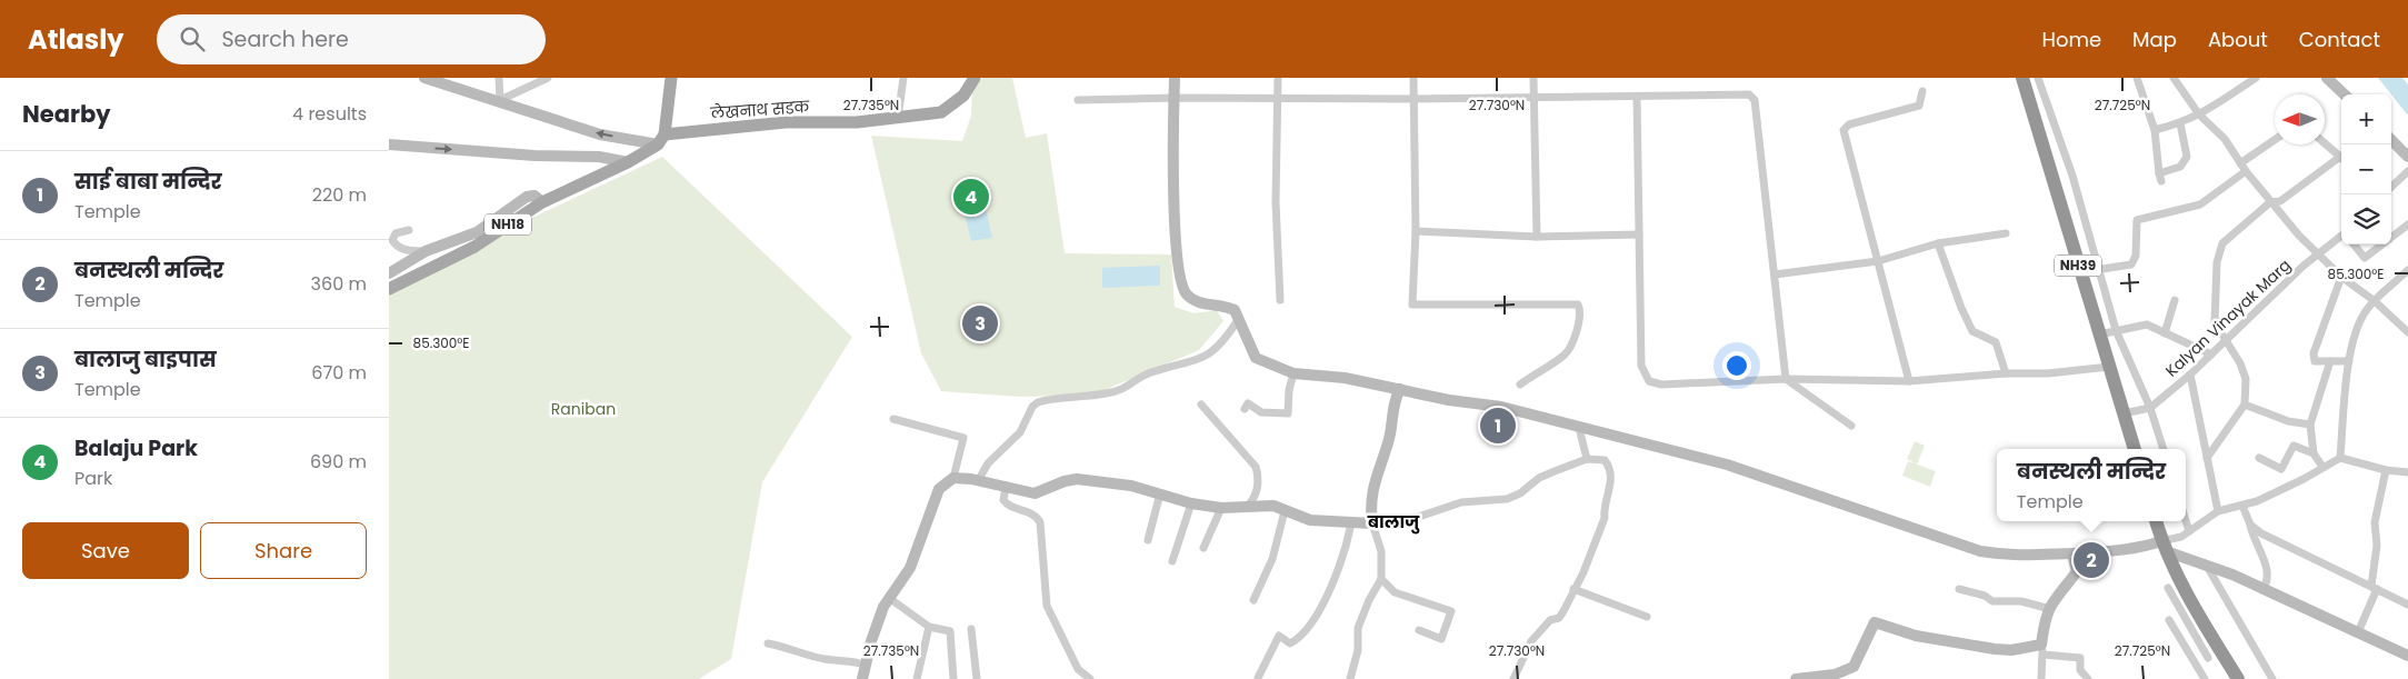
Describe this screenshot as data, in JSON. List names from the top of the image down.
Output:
{
  "streets": {
    "highway": ["NH39"],
    "main road": ["लेखनाथ सडक", "NH18"],
    "street": ["Kalyan Vinayak Marg"]
  },
  "crossings": [
    ["लेखनाथ सडक", "NH18"],
    ["NH39", "Kalyan Vinayak Marg"]
  ],
  "districts": ["बालाजु"],
  "parks": ["Raniban"],
  "north": "left",
  "page": {
    "header": "Atlasly",
    "search": "Search here",
    "nav": [
      "Home",
      "Map",
      "About",
      "Contact"
    ],
    "heading": ["Nearby", "4 results"],
    "map_buttons": ["+", "−"],
    "list": [
      {
        "mark": "1",
        "name": "साई बाबा मन्दिर",
        "note": "Temple",
        "value": "220 m"
      },
      {
        "mark": "2",
        "name": "बनस्थली मन्दिर",
        "note": "Temple",
        "value": "360 m"
      },
      {
        "mark": "3",
        "name": "बालाजु बाइपास",
        "note": "Temple",
        "value": "670 m"
      },
      {
        "mark": "4",
        "name": "Balaju Park",
        "note": "Park",
        "value": "690 m"
      }
    ],
    "pins": [
      "4",
      "3",
      "1",
      "2"
    ],
    "popup": ["बनस्थली मन्दिर", "Temple"],
    "buttons": ["Save", "Share"]
  },
  "coordinates": [
    "27.735°N",
    "27.730°N",
    "27.725°N",
    "85.300°E"
  ]
}
